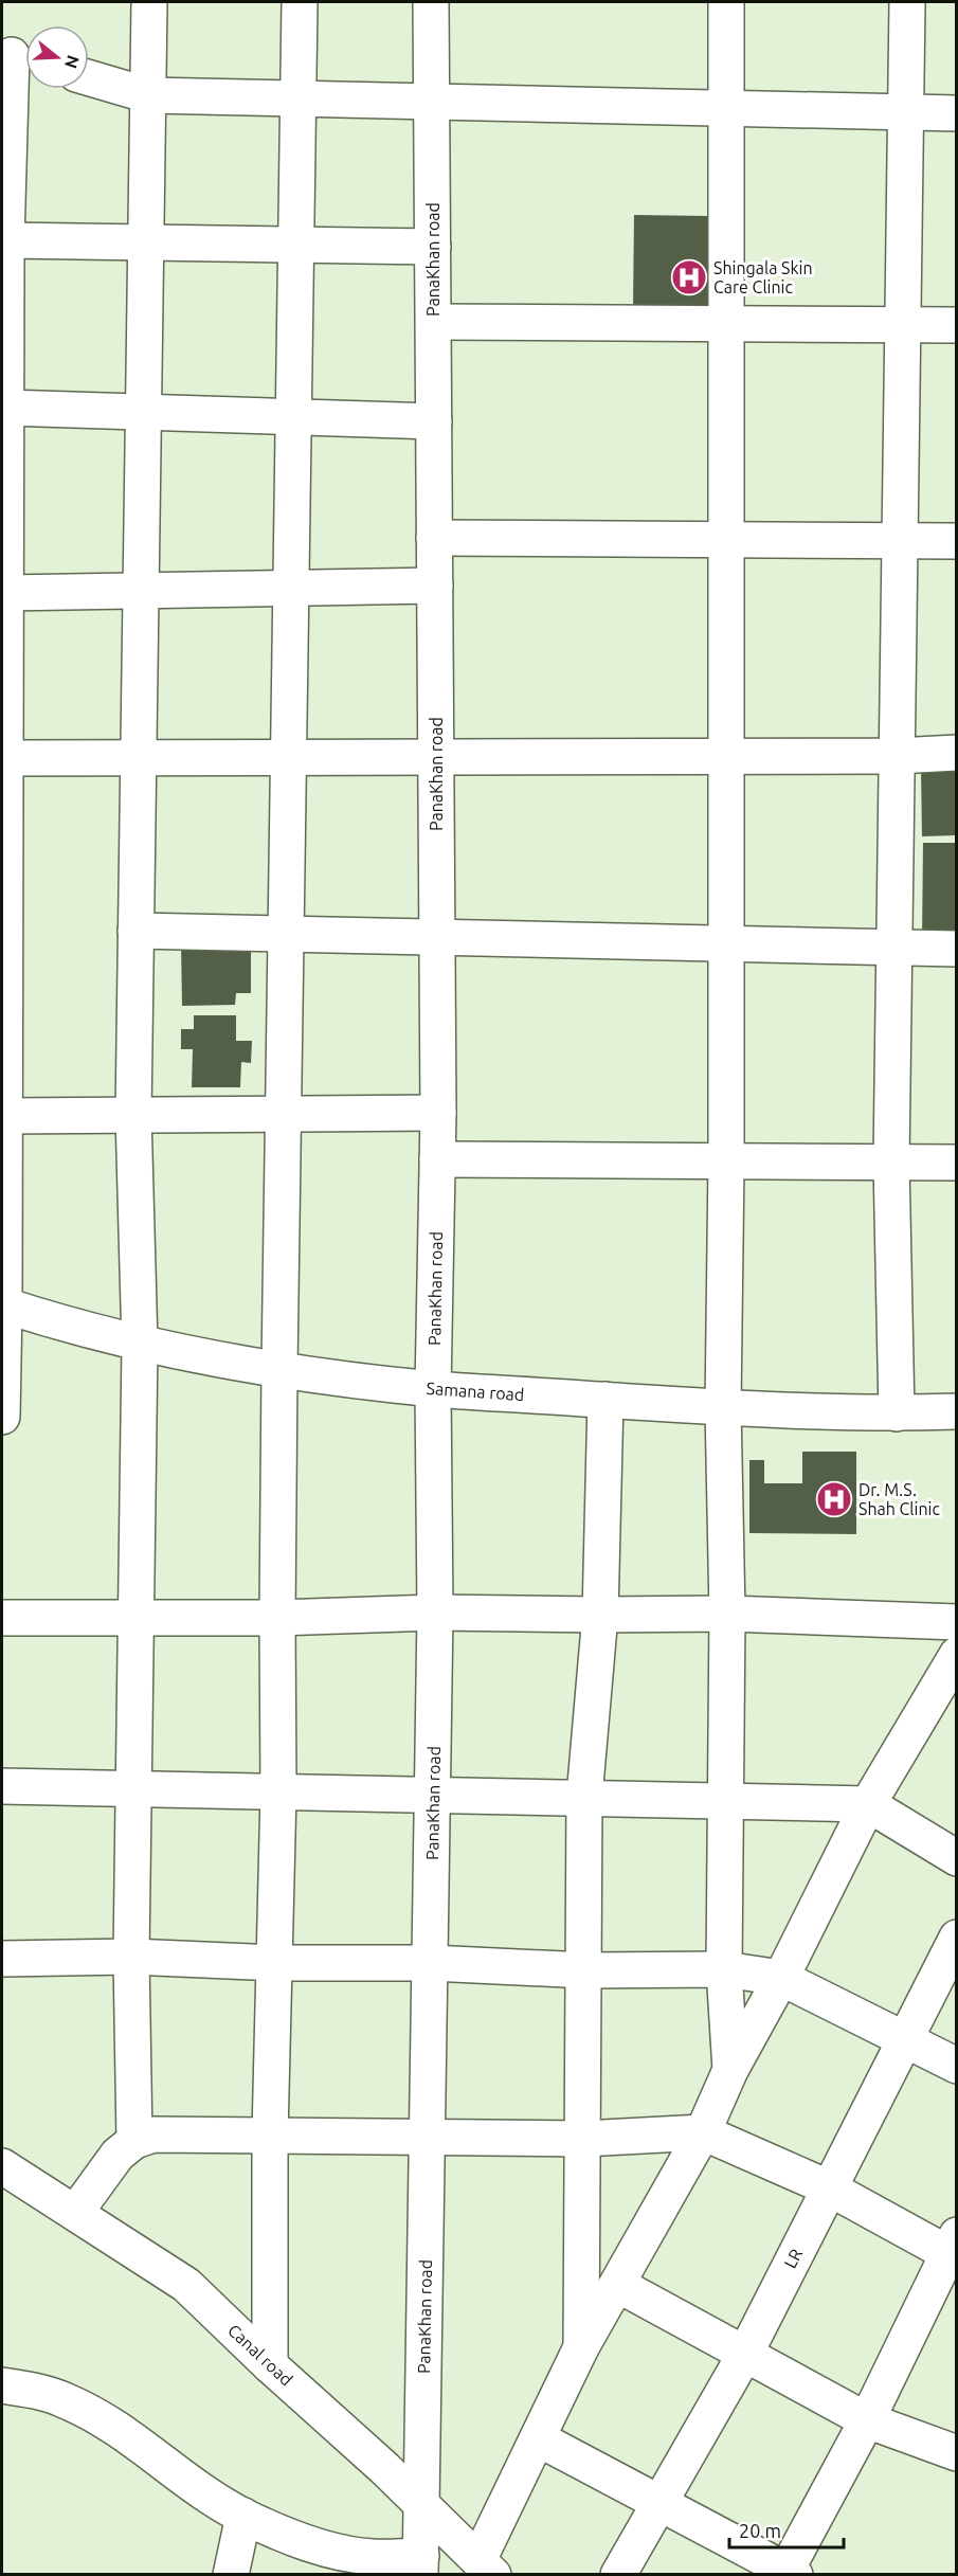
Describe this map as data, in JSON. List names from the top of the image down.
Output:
{
  "streets": {
    "street": [
      "PanaKhan road",
      "Samana road",
      "LR",
      "Canal road"
    ]
  },
  "crossings": [
    ["PanaKhan road", "Samana road"],
    ["PanaKhan road", "Canal road"]
  ],
  "places": {
    "hospital": ["Shingala Skin Care Clinic", "Dr. M.S. Shah Clinic"]
  },
  "scale_bar": "20 m",
  "north": "right"
}
